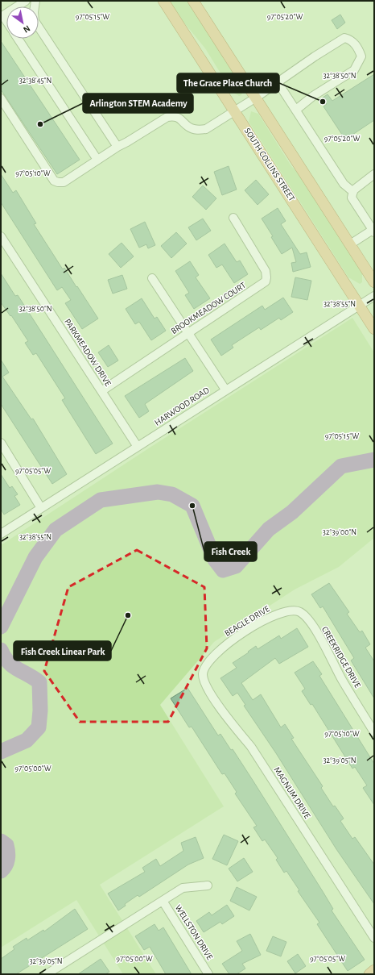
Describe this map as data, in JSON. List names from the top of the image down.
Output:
{
  "streets": {
    "main road": ["SOUTH COLLINS STREET"],
    "street": [
      "BROOKMEADOW COURT",
      "PARKMEADOW DRIVE",
      "HARWOOD ROAD",
      "BEAGLE DRIVE",
      "CREEKRIDGE DRIVE",
      "MAGNUM DRIVE",
      "WELLSTON DRIVE"
    ]
  },
  "crossings": [
    ["SOUTH COLLINS STREET", "HARWOOD ROAD"],
    ["BROOKMEADOW COURT", "PARKMEADOW DRIVE"],
    ["PARKMEADOW DRIVE", "HARWOOD ROAD"],
    ["BEAGLE DRIVE", "CREEKRIDGE DRIVE"],
    ["BEAGLE DRIVE", "MAGNUM DRIVE"]
  ],
  "places": [
    "The Grace Place Church",
    "Arlington STEM Academy",
    "Fish Creek",
    "Fish Creek Linear Park"
  ],
  "north": "bottom right",
  "coordinates": [
    "97°05'20\"W",
    "97°05'15\"W",
    "32°38'50\"N",
    "32°38'45\"N",
    "97°05'10\"W",
    "32°38'55\"N",
    "97°05'05\"W",
    "32°39'00\"N",
    "32°39'05\"N",
    "97°05'00\"W"
  ]
}
